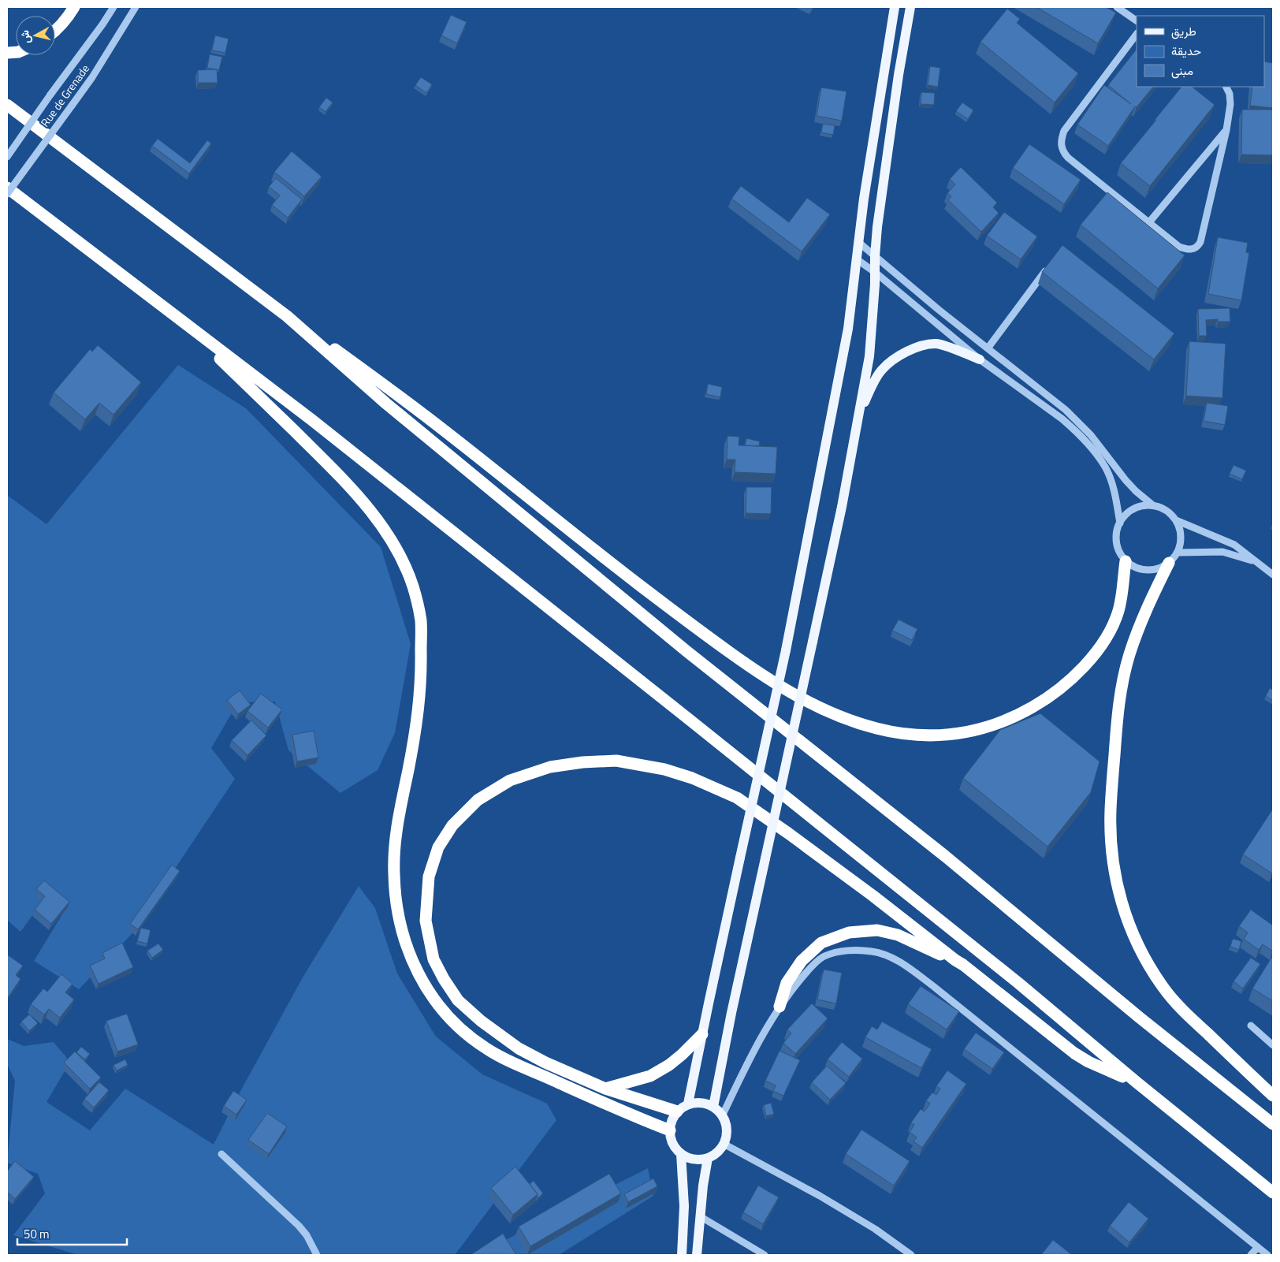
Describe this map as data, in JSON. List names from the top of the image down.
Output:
{
  "streets": {
    "street": ["Rue de Grenade"]
  },
  "legend": ["طريق", "حديقة", "مبنى"],
  "scale_bar": "50 m",
  "north": "left"
}
